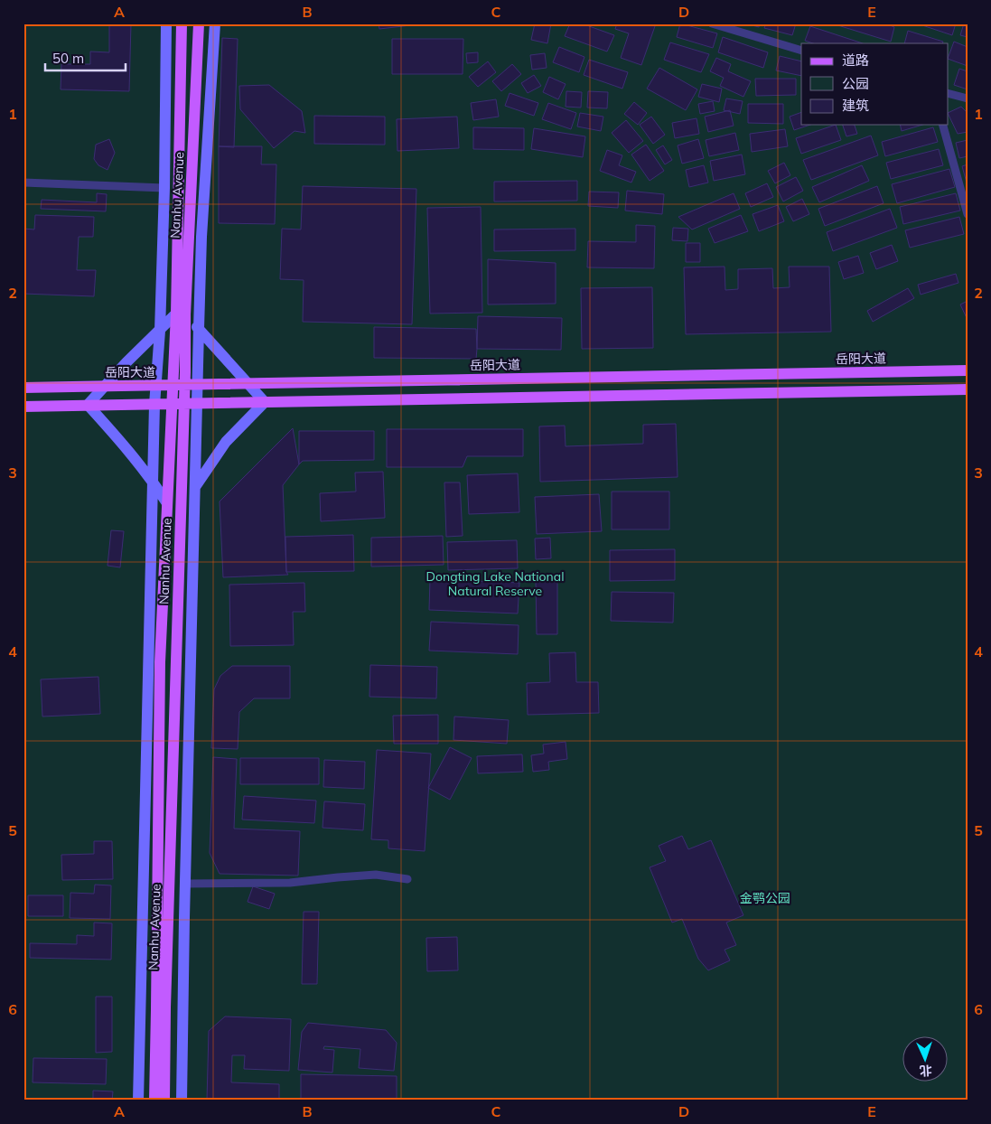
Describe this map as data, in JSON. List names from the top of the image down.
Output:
{
  "streets": {
    "main road": ["Nanhu Avenue", "岳阳大道"]
  },
  "crossings": [
    ["Nanhu Avenue", "岳阳大道"]
  ],
  "parks": ["Dongting Lake National Natural Reserve", "金鹗公园"],
  "legend": ["道路", "公园", "建筑"],
  "scale_bar": "50 m",
  "north": "bottom",
  "grid": {
    "columns": [
      "A",
      "B",
      "C",
      "D",
      "E"
    ],
    "rows": [
      "1",
      "2",
      "3",
      "4",
      "5",
      "6"
    ]
  }
}
